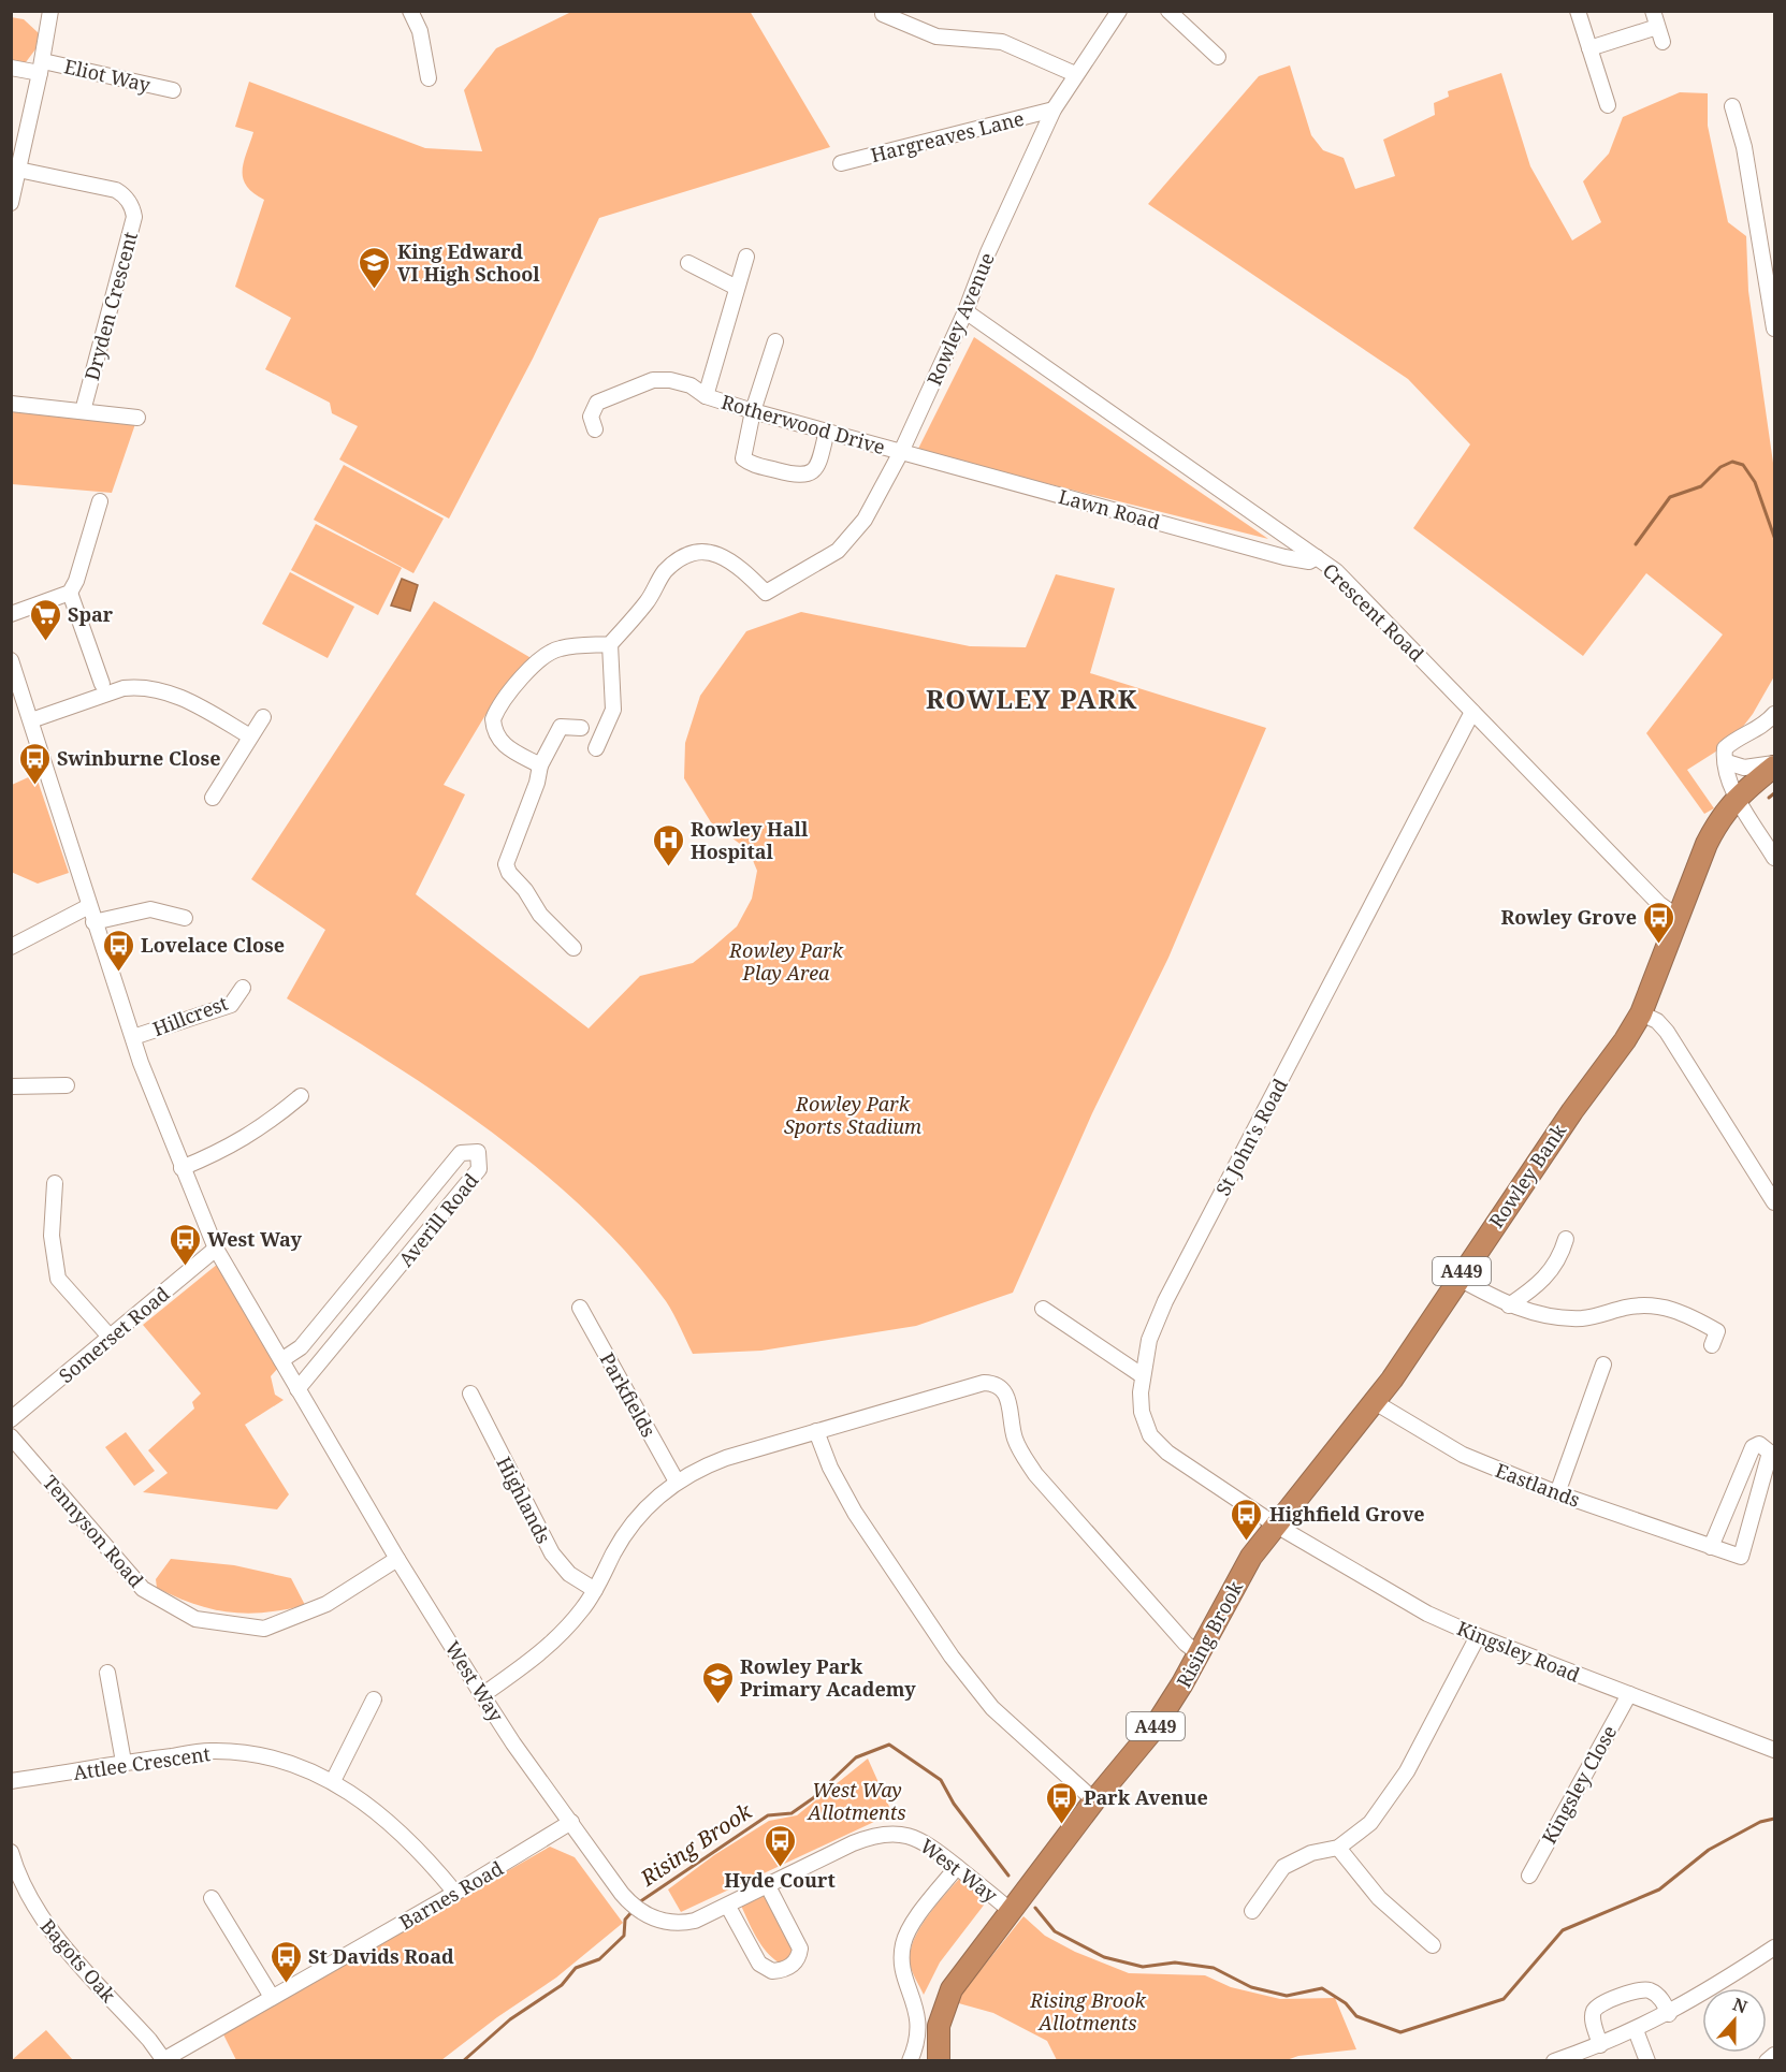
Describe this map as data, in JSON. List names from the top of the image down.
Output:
{
  "streets": {
    "highway": ["Rowley Bank", "A449", "Rising Brook"],
    "street": [
      "Eliot Way",
      "Hargreaves Lane",
      "Dryden Crescent",
      "Rowley Avenue",
      "Rotherwood Drive",
      "Lawn Road",
      "Crescent Road",
      "Hillcrest",
      "St John's Road",
      "Averill Road",
      "Somerset Road",
      "Parkfields",
      "Eastlands",
      "Highlands",
      "Tennyson Road",
      "Kingsley Road",
      "West Way",
      "Attlee Crescent",
      "Kingsley Close",
      "Barnes Road",
      "Bagots Oak"
    ]
  },
  "crossings": [
    ["Hargreaves Lane", "Rowley Avenue"],
    ["Rowley Avenue", "Rotherwood Drive"],
    ["Rowley Avenue", "Lawn Road"],
    ["Rowley Avenue", "Crescent Road"],
    ["Rotherwood Drive", "Lawn Road"],
    ["Lawn Road", "Crescent Road"],
    ["Crescent Road", "St John's Road"],
    ["Crescent Road", "A449"],
    ["Hillcrest", "West Way"],
    ["St John's Road", "Rowley Bank"],
    ["St John's Road", "Rising Brook"],
    ["St John's Road", "Kingsley Road"],
    ["Rowley Bank", "A449"],
    ["Rowley Bank", "Eastlands"],
    ["Rowley Bank", "Rising Brook"],
    ["Rowley Bank", "Kingsley Road"],
    ["Averill Road", "West Way"],
    ["Somerset Road", "West Way"],
    ["Tennyson Road", "West Way"],
    ["Rising Brook", "Kingsley Road"],
    ["Rising Brook", "West Way"],
    ["Kingsley Road", "Kingsley Close"],
    ["West Way", "Barnes Road"],
    ["Attlee Crescent", "Barnes Road"],
    ["Barnes Road", "Bagots Oak"]
  ],
  "districts": ["ROWLEY PARK"],
  "water": ["Rising Brook"],
  "parks": [
    "Rowley Park Play Area",
    "Rowley Park Sports Stadium",
    "West Way Allotments",
    "Rising Brook Allotments"
  ],
  "places": {
    "school or university": ["King Edward VI High School", "Rowley Park Primary Academy"],
    "supermarket": ["Spar"],
    "bus stop": [
      "Swinburne Close",
      "Rowley Grove",
      "Lovelace Close",
      "West Way",
      "Highfield Grove",
      "Park Avenue",
      "Hyde Court",
      "St Davids Road"
    ],
    "hospital": ["Rowley Hall Hospital"]
  },
  "north": "top"
}
